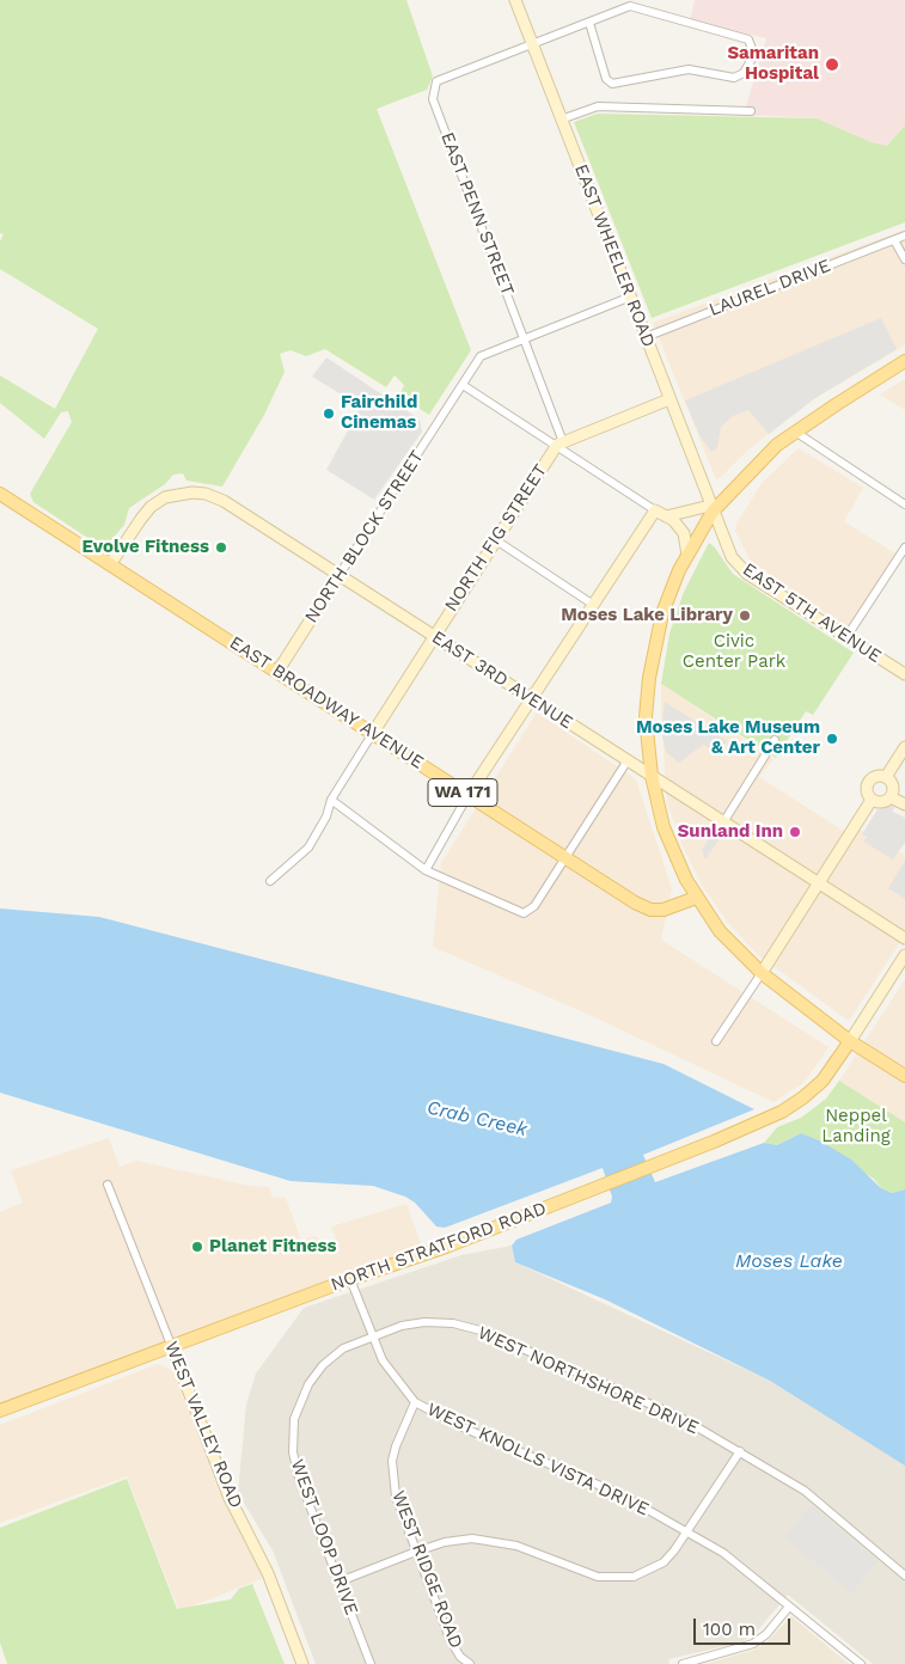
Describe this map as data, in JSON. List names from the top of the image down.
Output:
{
  "streets": {
    "main road": [
      "EAST WHEELER ROAD",
      "NORTH BLOCK STREET",
      "NORTH FIG STREET",
      "EAST 5TH AVENUE",
      "EAST 3RD AVENUE",
      "EAST BROADWAY AVENUE",
      "WA 171",
      "NORTH STRATFORD ROAD",
      "WEST VALLEY ROAD"
    ],
    "street": [
      "EAST PENN STREET",
      "LAUREL DRIVE",
      "WEST NORTHSHORE DRIVE",
      "WEST KNOLLS VISTA DRIVE",
      "WEST LOOP DRIVE",
      "WEST RIDGE ROAD"
    ]
  },
  "crossings": [
    ["EAST PENN STREET", "EAST WHEELER ROAD"],
    ["EAST PENN STREET", "NORTH BLOCK STREET"],
    ["EAST PENN STREET", "NORTH FIG STREET"],
    ["EAST WHEELER ROAD", "LAUREL DRIVE"],
    ["EAST WHEELER ROAD", "NORTH BLOCK STREET"],
    ["EAST WHEELER ROAD", "EAST 5TH AVENUE"],
    ["NORTH BLOCK STREET", "EAST 3RD AVENUE"],
    ["NORTH BLOCK STREET", "EAST BROADWAY AVENUE"],
    ["NORTH FIG STREET", "EAST 3RD AVENUE"],
    ["NORTH FIG STREET", "EAST BROADWAY AVENUE"],
    ["EAST 3RD AVENUE", "EAST BROADWAY AVENUE"],
    ["NORTH STRATFORD ROAD", "WEST VALLEY ROAD"],
    ["NORTH STRATFORD ROAD", "WEST KNOLLS VISTA DRIVE"],
    ["WEST NORTHSHORE DRIVE", "WEST KNOLLS VISTA DRIVE"],
    ["WEST NORTHSHORE DRIVE", "WEST LOOP DRIVE"],
    ["WEST KNOLLS VISTA DRIVE", "WEST LOOP DRIVE"],
    ["WEST KNOLLS VISTA DRIVE", "WEST RIDGE ROAD"]
  ],
  "water": ["Crab Creek", "Moses Lake"],
  "parks": ["Civic Center Park", "Neppel Landing"],
  "places": [
    "Samaritan Hospital",
    "Fairchild Cinemas",
    "Evolve Fitness",
    "Moses Lake Library",
    "Moses Lake Museum & Art Center",
    "Sunland Inn",
    "Planet Fitness"
  ],
  "scale_bar": "100 m"
}
